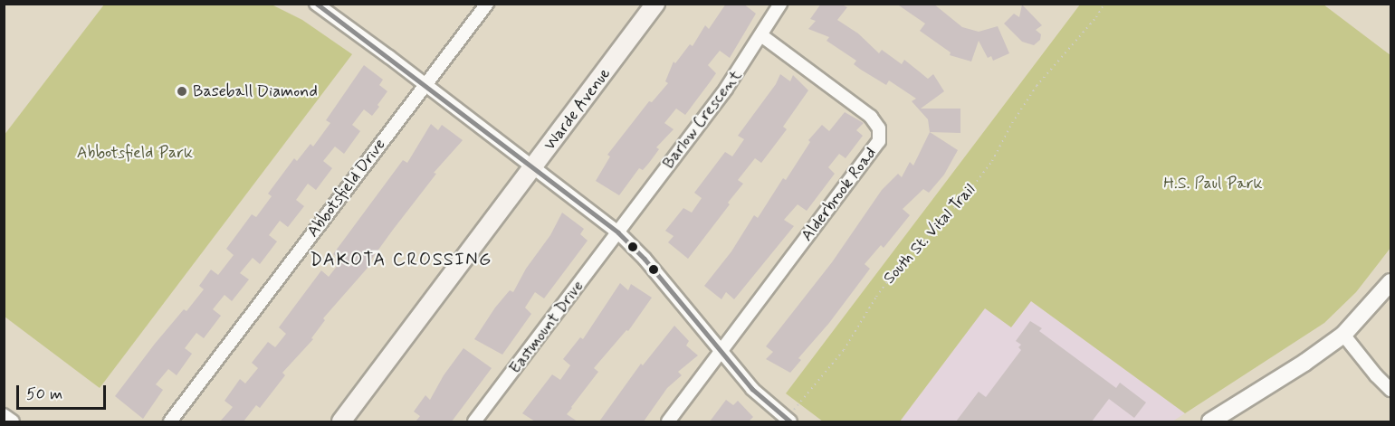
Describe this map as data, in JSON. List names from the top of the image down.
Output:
{
  "streets": {
    "main road": ["Warde Avenue"],
    "street": [
      "Barlow Crescent",
      "Abbotsfield Drive",
      "Alderbrook Road",
      "Eastmount Drive"
    ],
    "path": ["South St. Vital Trail"]
  },
  "crossings": [
    ["Barlow Crescent", "Alderbrook Road"],
    ["Barlow Crescent", "Eastmount Drive"]
  ],
  "districts": ["DAKOTA CROSSING"],
  "parks": ["Abbotsfield Park", "H.S. Paul Park"],
  "places": ["Baseball Diamond"],
  "scale_bar": "50 m"
}
